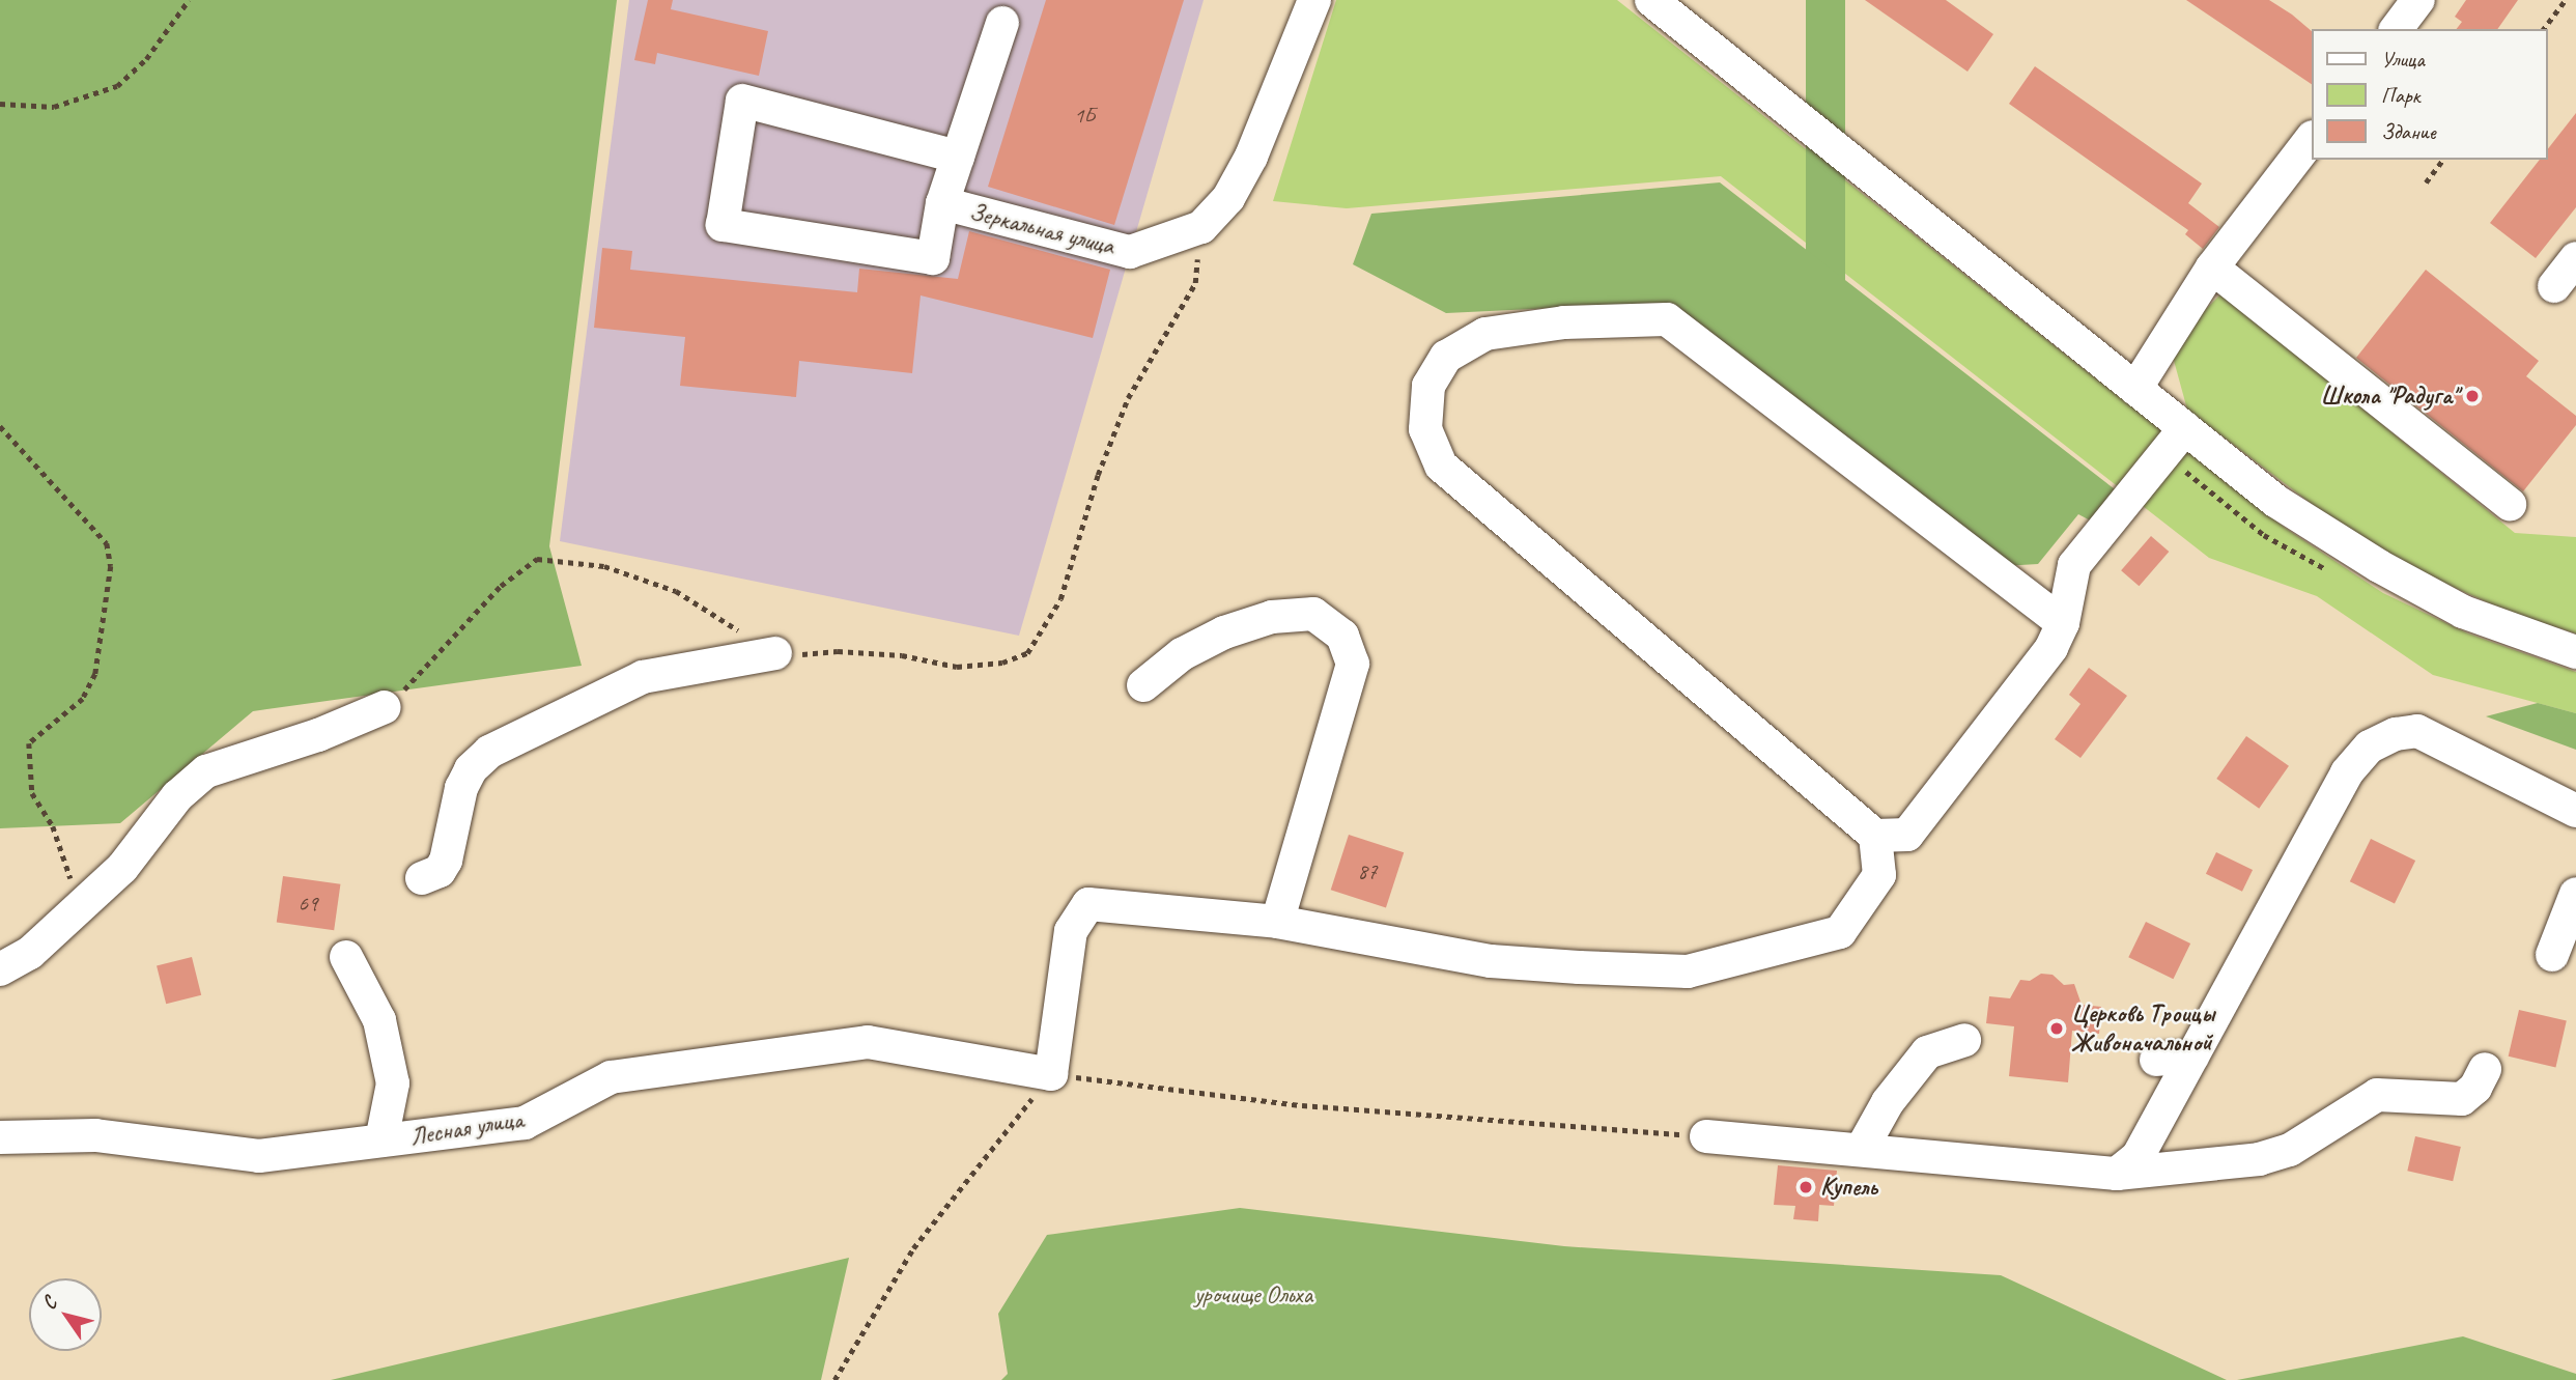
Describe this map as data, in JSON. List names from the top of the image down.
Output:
{
  "streets": {
    "street": ["Зеркальная улица", "Лесная улица"]
  },
  "parks": ["урочище Ольха"],
  "places": ["Школа \"Радуга\"", "Церковь Троицы Живоначальной", "Купель"],
  "house_numbers": ["1Б", "87", "69"],
  "legend": ["Улица", "Парк", "Здание"],
  "north": "top left"
}
